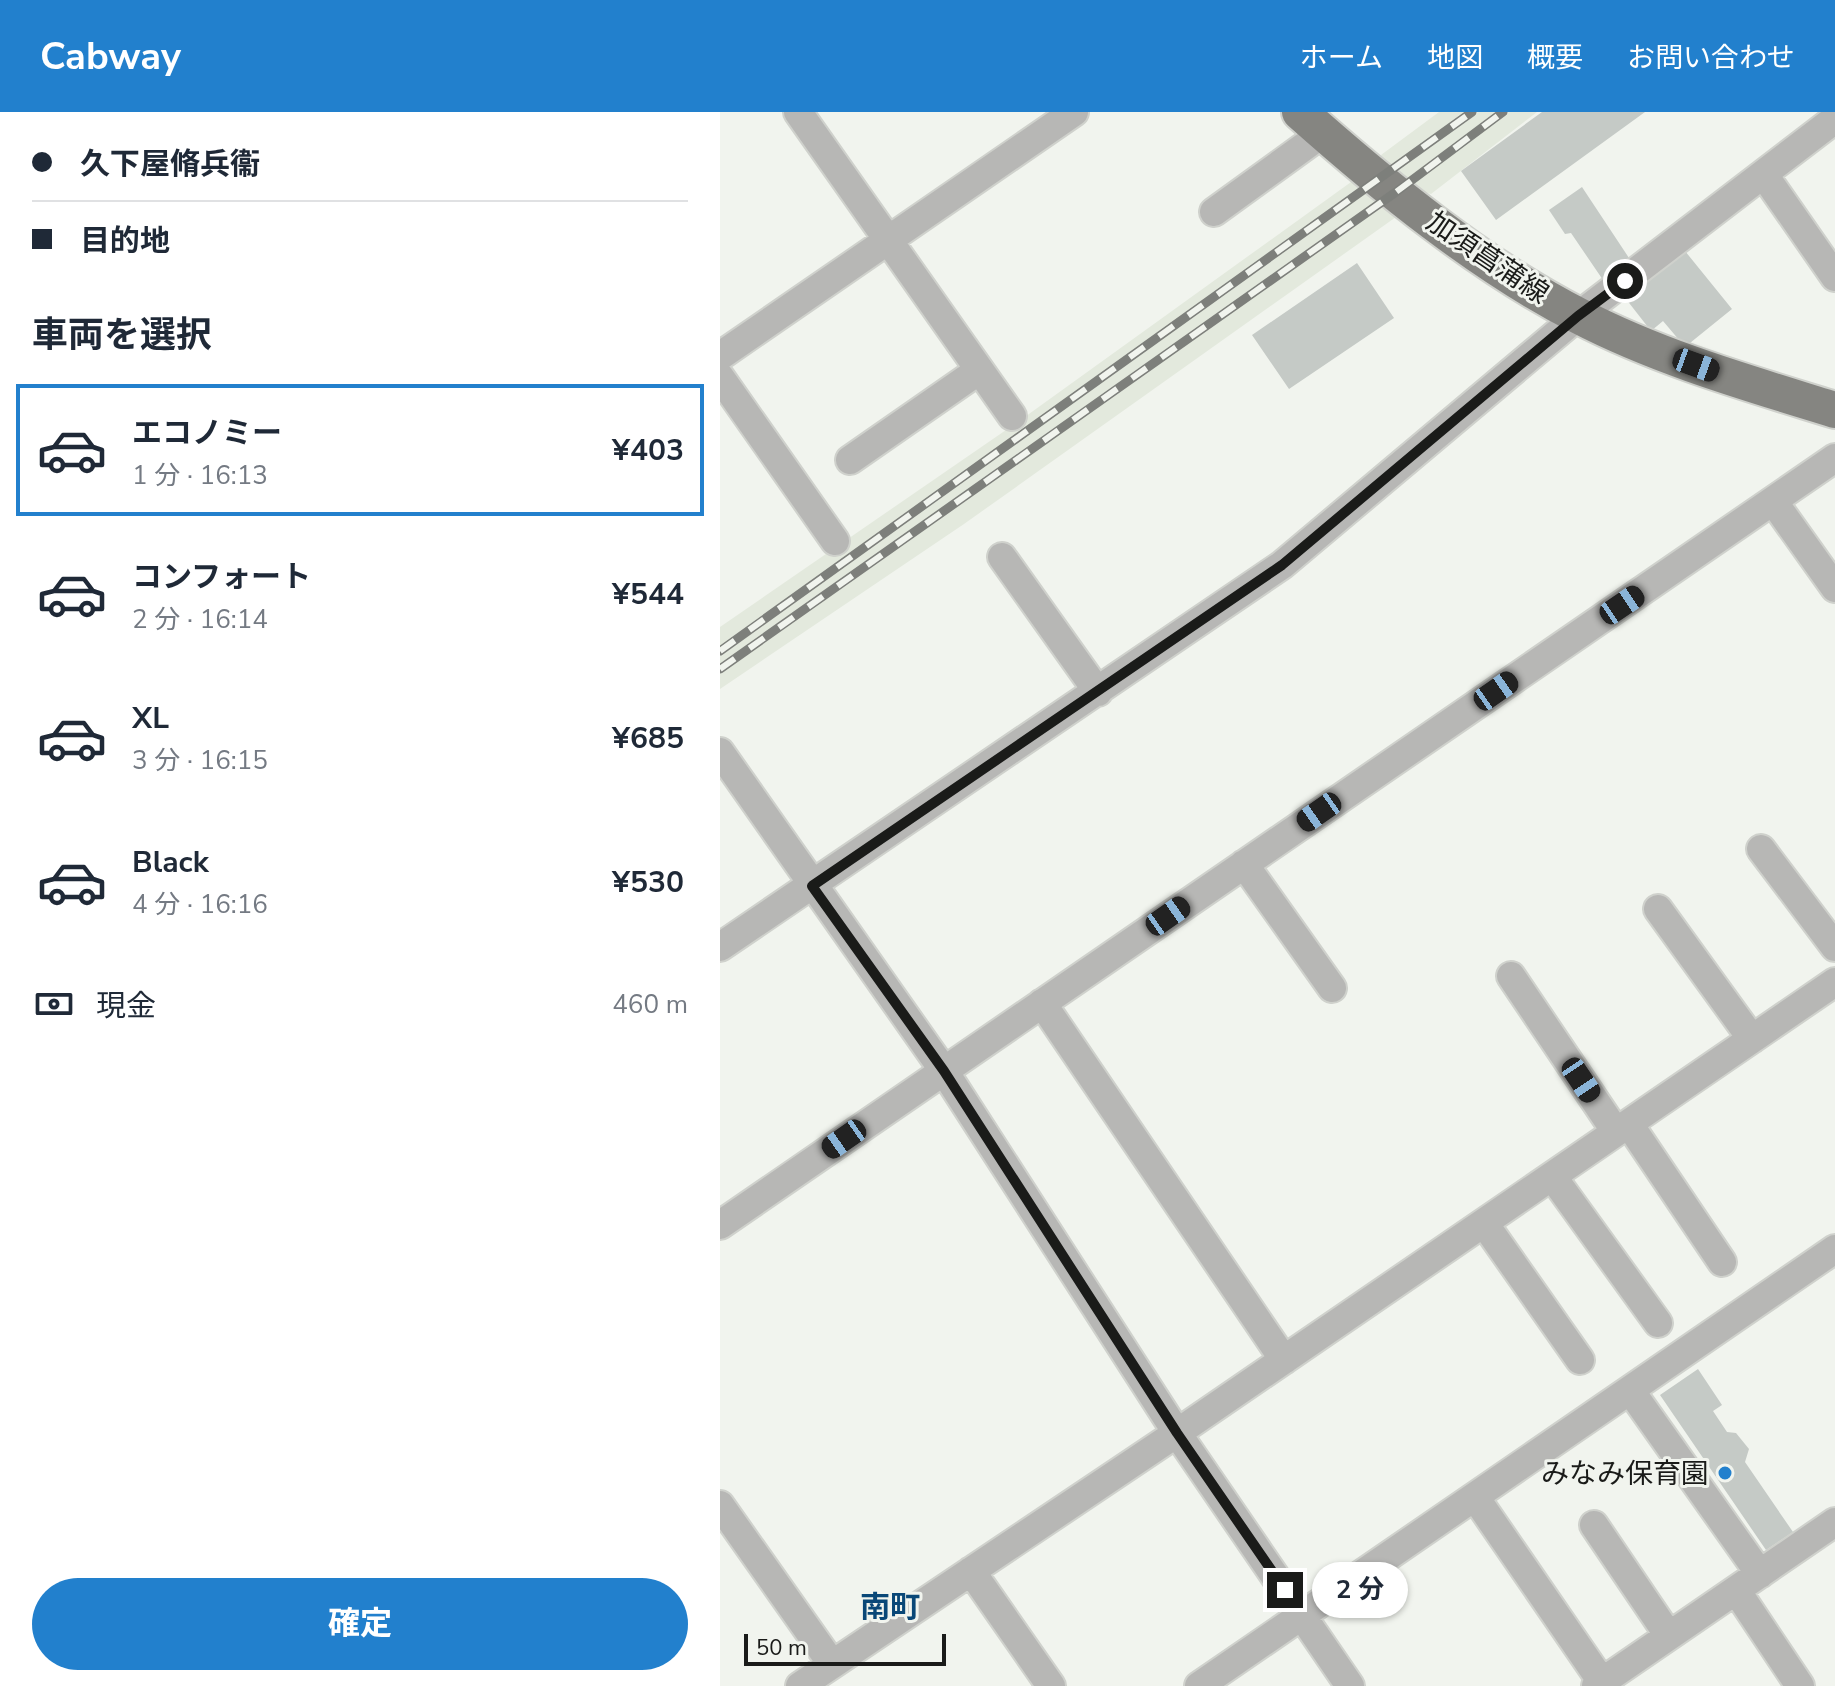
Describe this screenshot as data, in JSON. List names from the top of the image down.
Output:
{
  "streets": {
    "main road": ["加須菖蒲線"]
  },
  "districts": ["南町"],
  "places": ["みなみ保育園"],
  "scale_bar": "50 m",
  "page": {
    "header": "Cabway",
    "nav": [
      "ホーム",
      "地図",
      "概要",
      "お問い合わせ"
    ],
    "banner": ["久下屋脩兵衞", "目的地"],
    "heading": "車両を選択",
    "list": [
      {
        "name": "エコノミー",
        "note": "1 分 · 16:13",
        "value": "¥403"
      },
      {
        "name": "コンフォート",
        "note": "2 分 · 16:14",
        "value": "¥544"
      },
      {
        "name": "XL",
        "note": "3 分 · 16:15",
        "value": "¥685"
      },
      {
        "name": "Black",
        "note": "4 分 · 16:16",
        "value": "¥530"
      }
    ],
    "pay": ["現金", "460 m"],
    "buttons": "確定",
    "bubble": "2 分",
    "scale": "50 m"
  }
}
